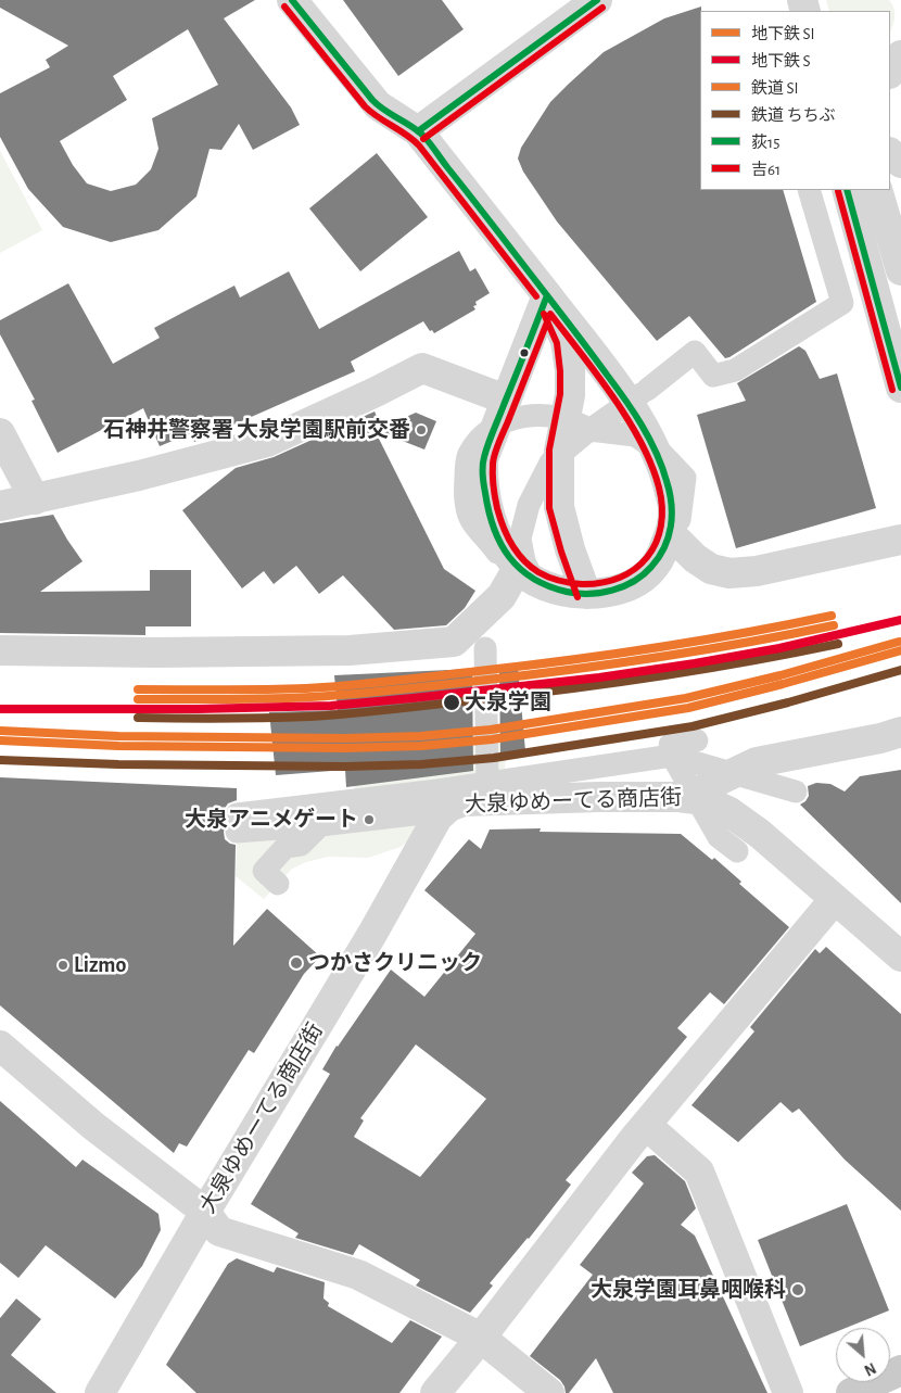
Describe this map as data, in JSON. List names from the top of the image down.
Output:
{
  "streets": {
    "street": ["大泉ゆめーてる商店街"]
  },
  "places": [
    "石神井警察署 大泉学園駅前交番",
    "大泉学園",
    "大泉アニメゲート",
    "つかさクリニック",
    "Lizmo",
    "大泉学園耳鼻咽喉科"
  ],
  "lines": [
    "transit line 荻15",
    "transit line 吉61",
    "rail line SI",
    "metro line S",
    "metro line SI",
    "rail line ちちぶ"
  ],
  "legend": [
    "地下鉄 SI",
    "地下鉄 S",
    "鉄道 SI",
    "鉄道 ちちぶ",
    "荻15",
    "吉61"
  ],
  "north": "bottom right"
}
